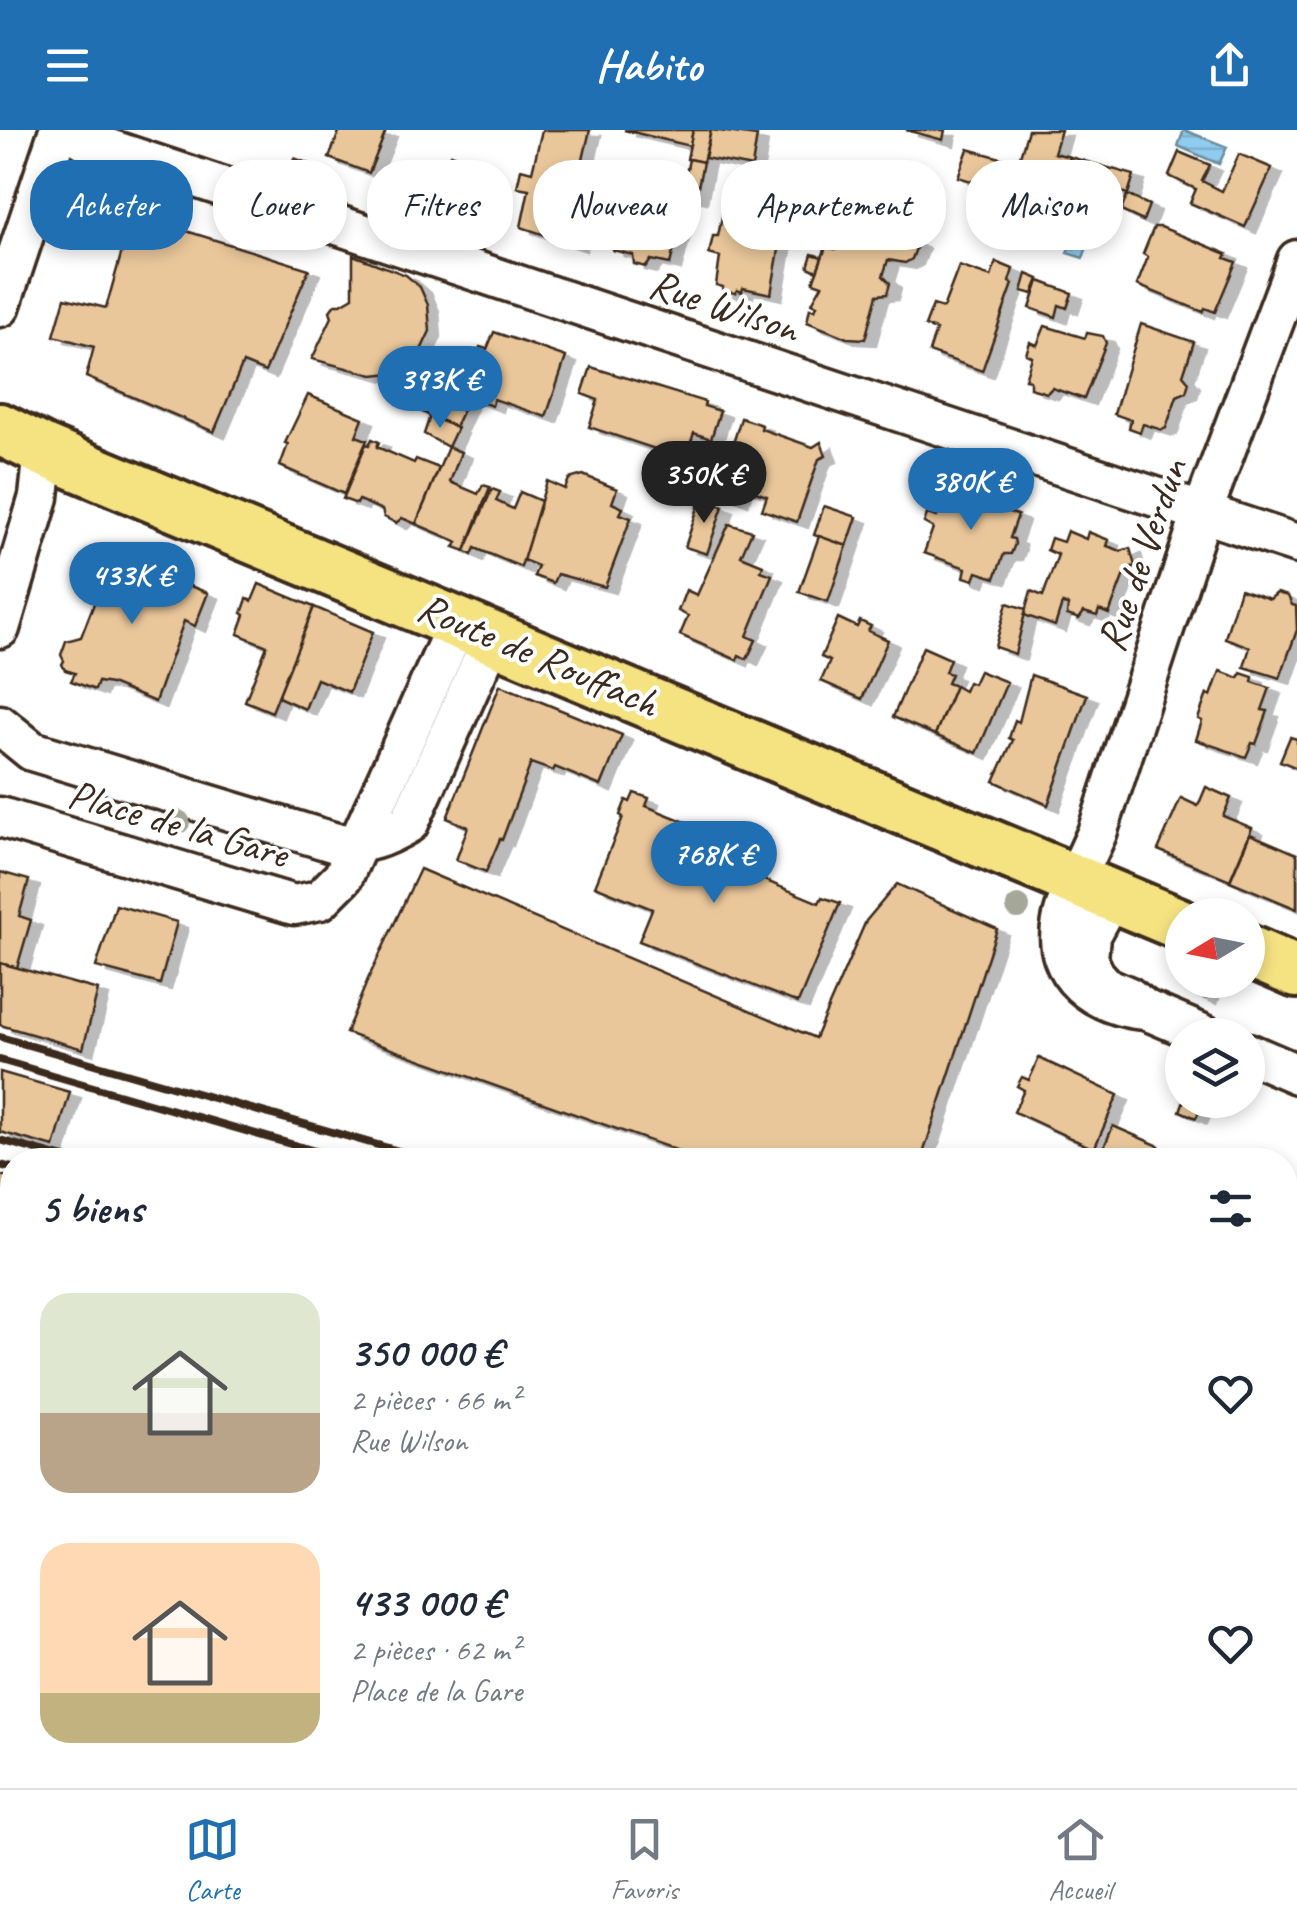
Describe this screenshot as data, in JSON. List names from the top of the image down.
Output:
{
  "streets": {
    "main road": ["Route de Rouffach"],
    "street": ["Rue Wilson", "Rue de Verdun", "Place de la Gare"]
  },
  "crossings": [
    ["Rue Wilson", "Rue de Verdun"],
    ["Rue de Verdun", "Route de Rouffach"],
    ["Route de Rouffach", "Place de la Gare"]
  ],
  "north": "left",
  "page": {
    "header": "Habito",
    "chip": [
      "Acheter",
      "Louer",
      "Filtres",
      "Nouveau",
      "Appartement",
      "Maison"
    ],
    "price": [
      "393K €",
      "350K €",
      "380K €",
      "433K €",
      "768K €"
    ],
    "heading": "5 biens",
    "list": [
      {
        "name": "350 000 €",
        "note": "2 pièces · 66 m² · Rue Wilson"
      },
      {
        "name": "433 000 €",
        "note": "2 pièces · 62 m² · Place de la Gare"
      }
    ],
    "tabs": ["Carte", "Favoris", "Accueil"]
  }
}
